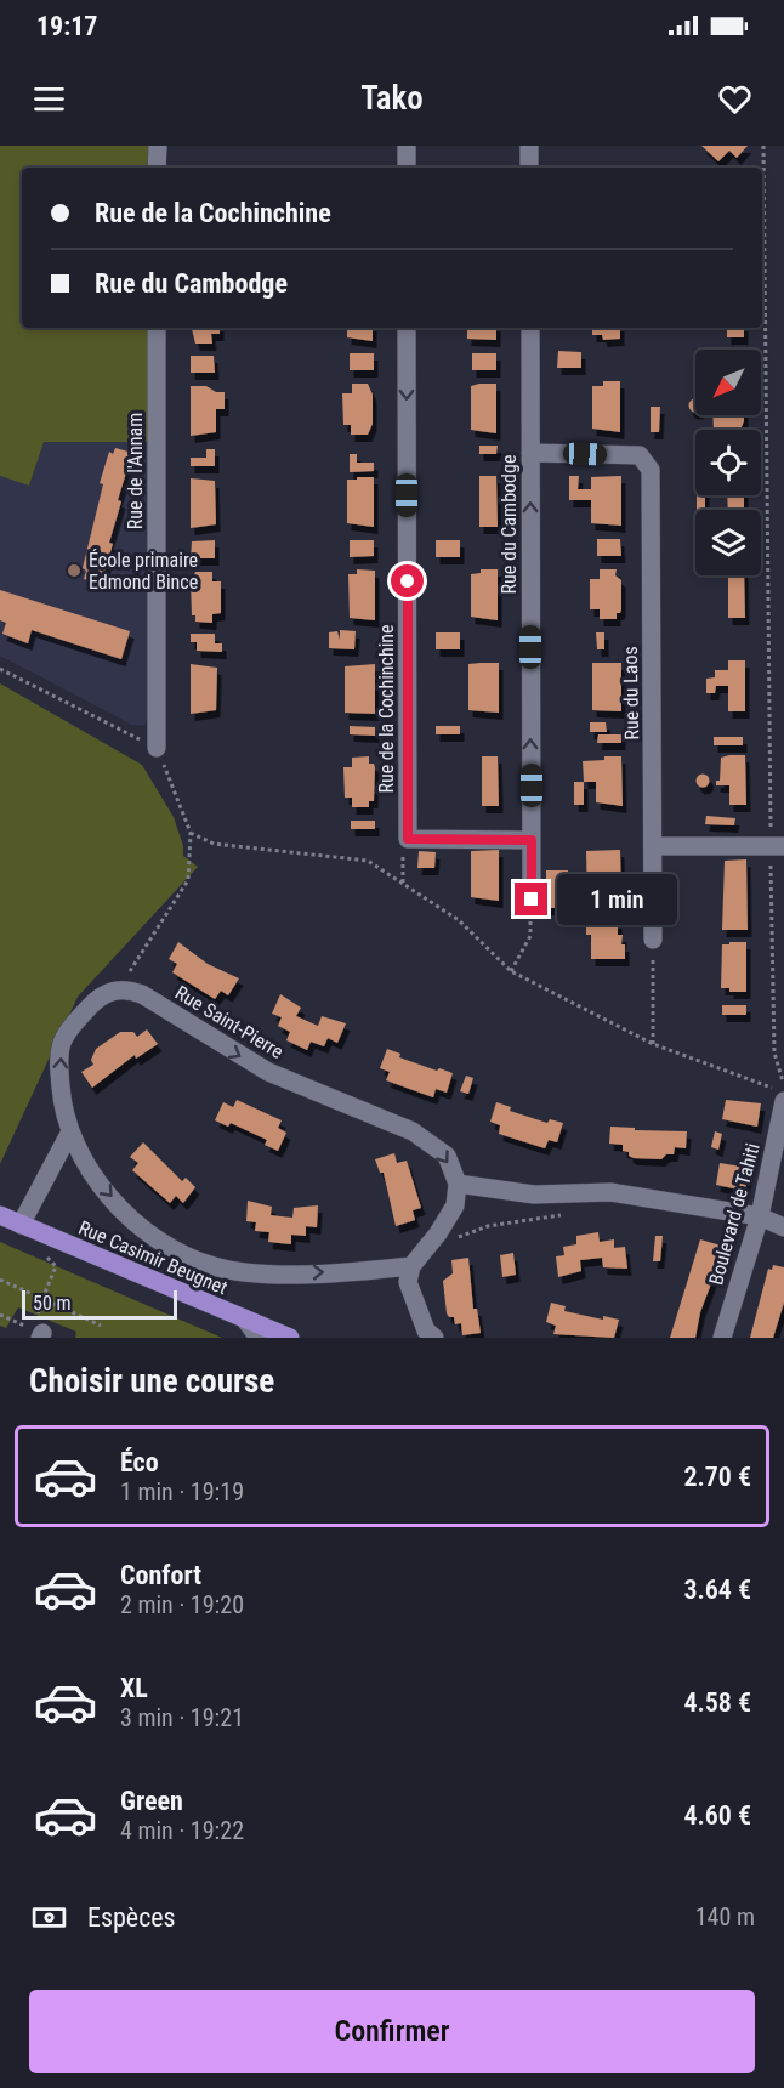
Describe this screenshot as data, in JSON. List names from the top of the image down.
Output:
{
  "streets": {
    "main road": ["Rue Casimir Beugnet"],
    "street": [
      "Rue de l'Annam",
      "Rue du Cambodge",
      "Rue du Laos",
      "Rue de la Cochinchine",
      "Rue Saint-Pierre",
      "Boulevard de Tahiti"
    ]
  },
  "crossings": [
    ["Rue du Cambodge", "Rue du Laos"]
  ],
  "one_way": ["Rue du Cambodge", "Rue de la Cochinchine", "Rue Saint-Pierre"],
  "places": ["École primaire Edmond Bince"],
  "scale_bar": "50 m",
  "north": "bottom left",
  "page": {
    "status": "19:17",
    "header": "Tako",
    "banner": ["Rue de la Cochinchine", "Rue du Cambodge"],
    "bubble": "1 min",
    "scale": "50 m",
    "heading": "Choisir une course",
    "list": [
      {
        "name": "Éco",
        "note": "1 min · 19:19",
        "value": "2.70 €"
      },
      {
        "name": "Confort",
        "note": "2 min · 19:20",
        "value": "3.64 €"
      },
      {
        "name": "XL",
        "note": "3 min · 19:21",
        "value": "4.58 €"
      },
      {
        "name": "Green",
        "note": "4 min · 19:22",
        "value": "4.60 €"
      }
    ],
    "pay": ["Espèces", "140 m"],
    "buttons": "Confirmer"
  }
}
